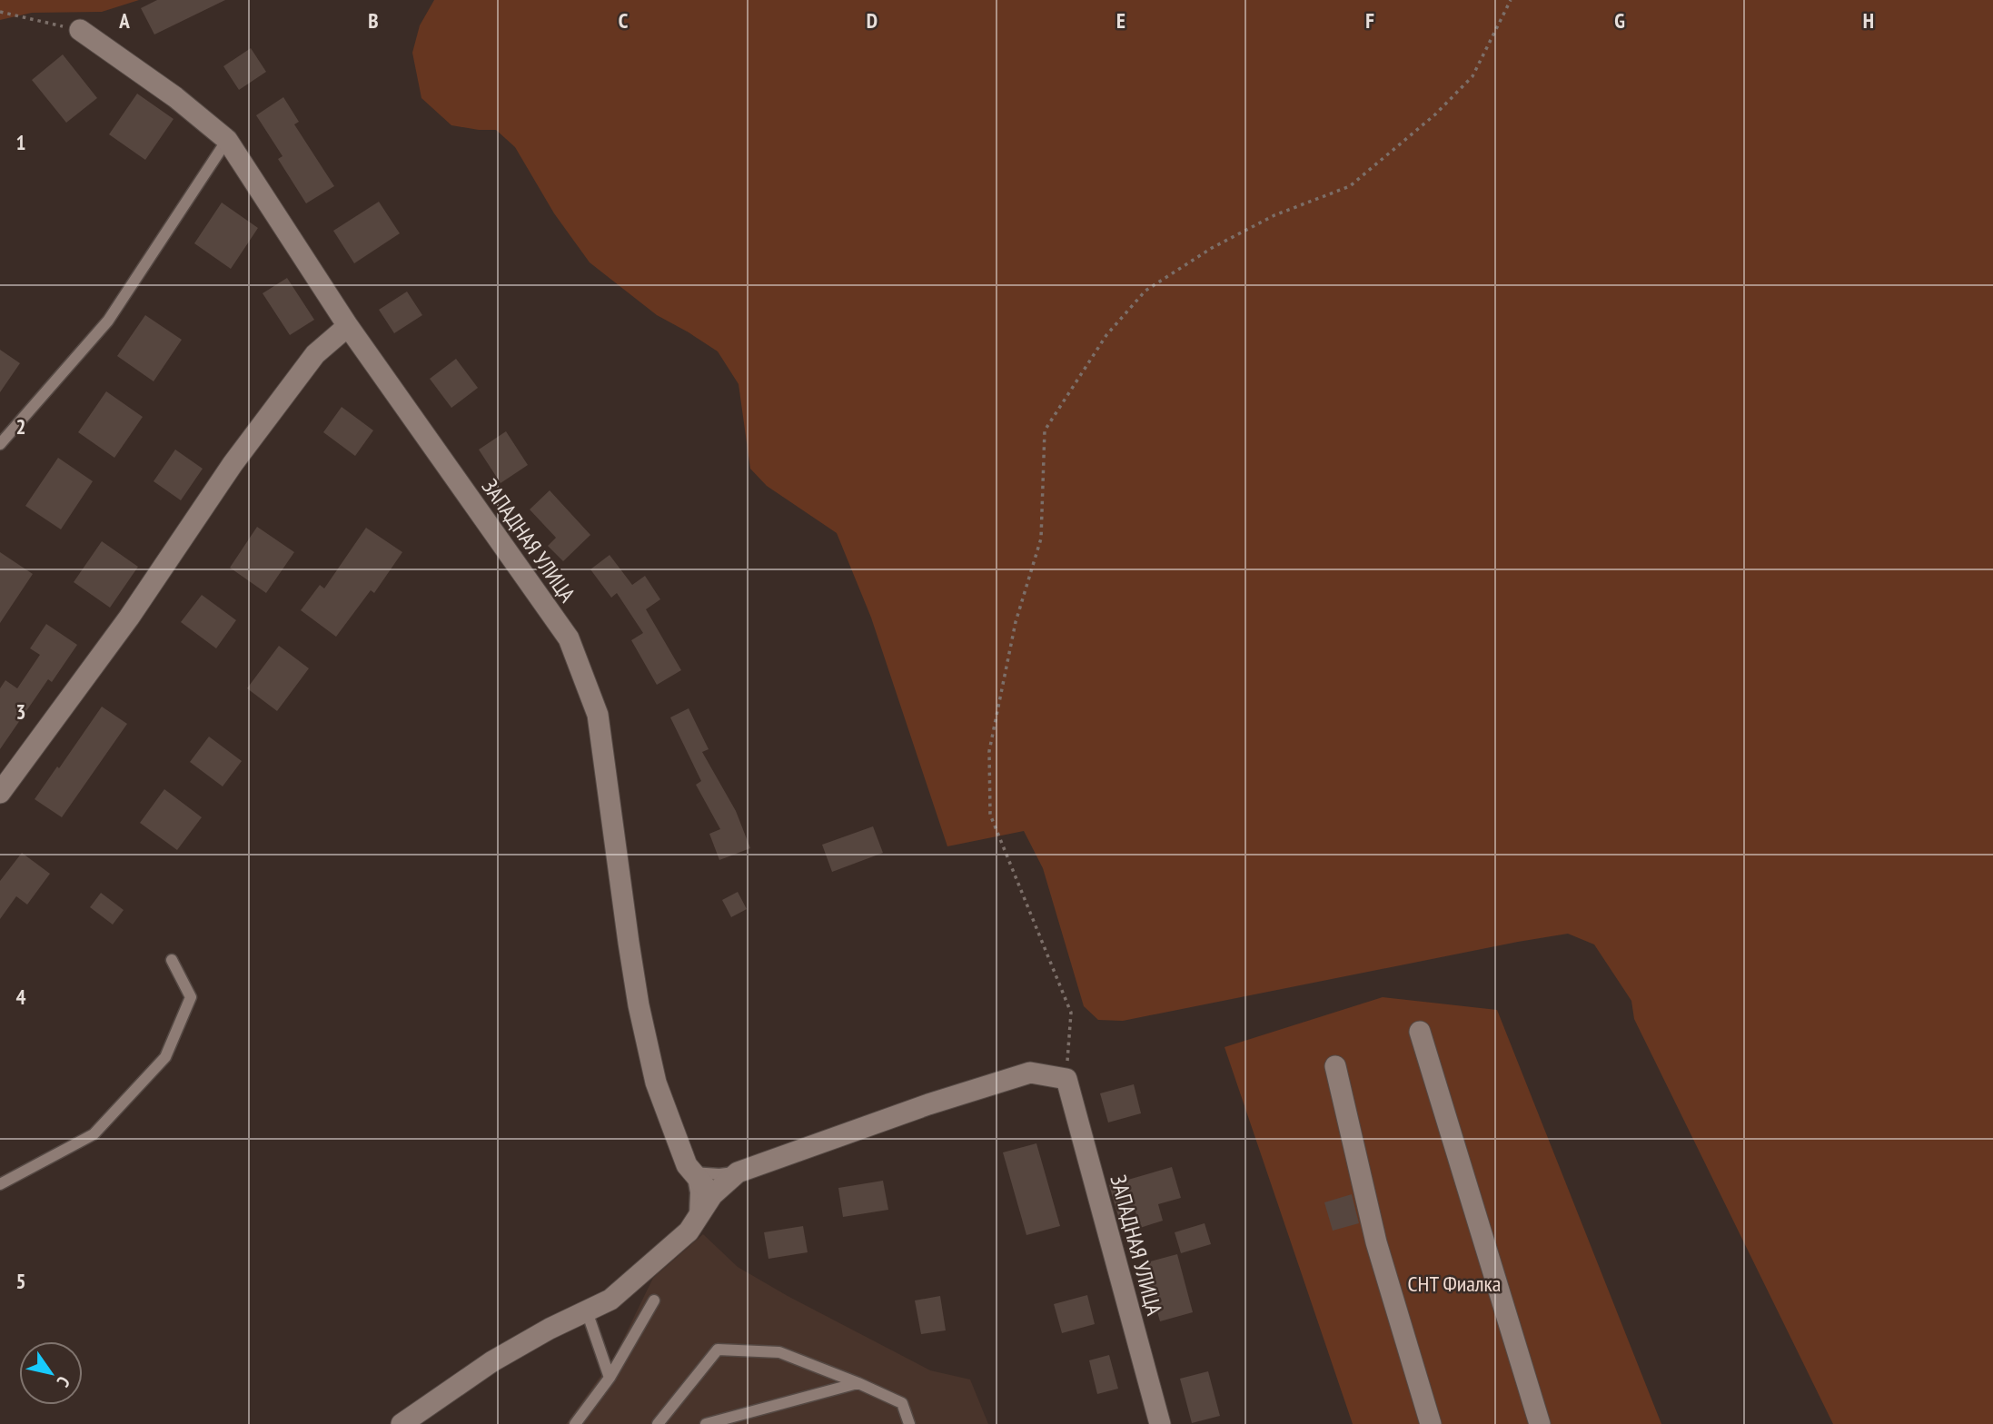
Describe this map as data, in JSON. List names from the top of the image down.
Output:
{
  "streets": {
    "street": ["ЗАПАДНАЯ УЛИЦА"]
  },
  "parks": ["СНТ Фиалка"],
  "north": "bottom right",
  "grid": {
    "columns": [
      "A",
      "B",
      "C",
      "D",
      "E",
      "F",
      "G",
      "H"
    ],
    "rows": [
      "1",
      "2",
      "3",
      "4",
      "5"
    ]
  }
}
